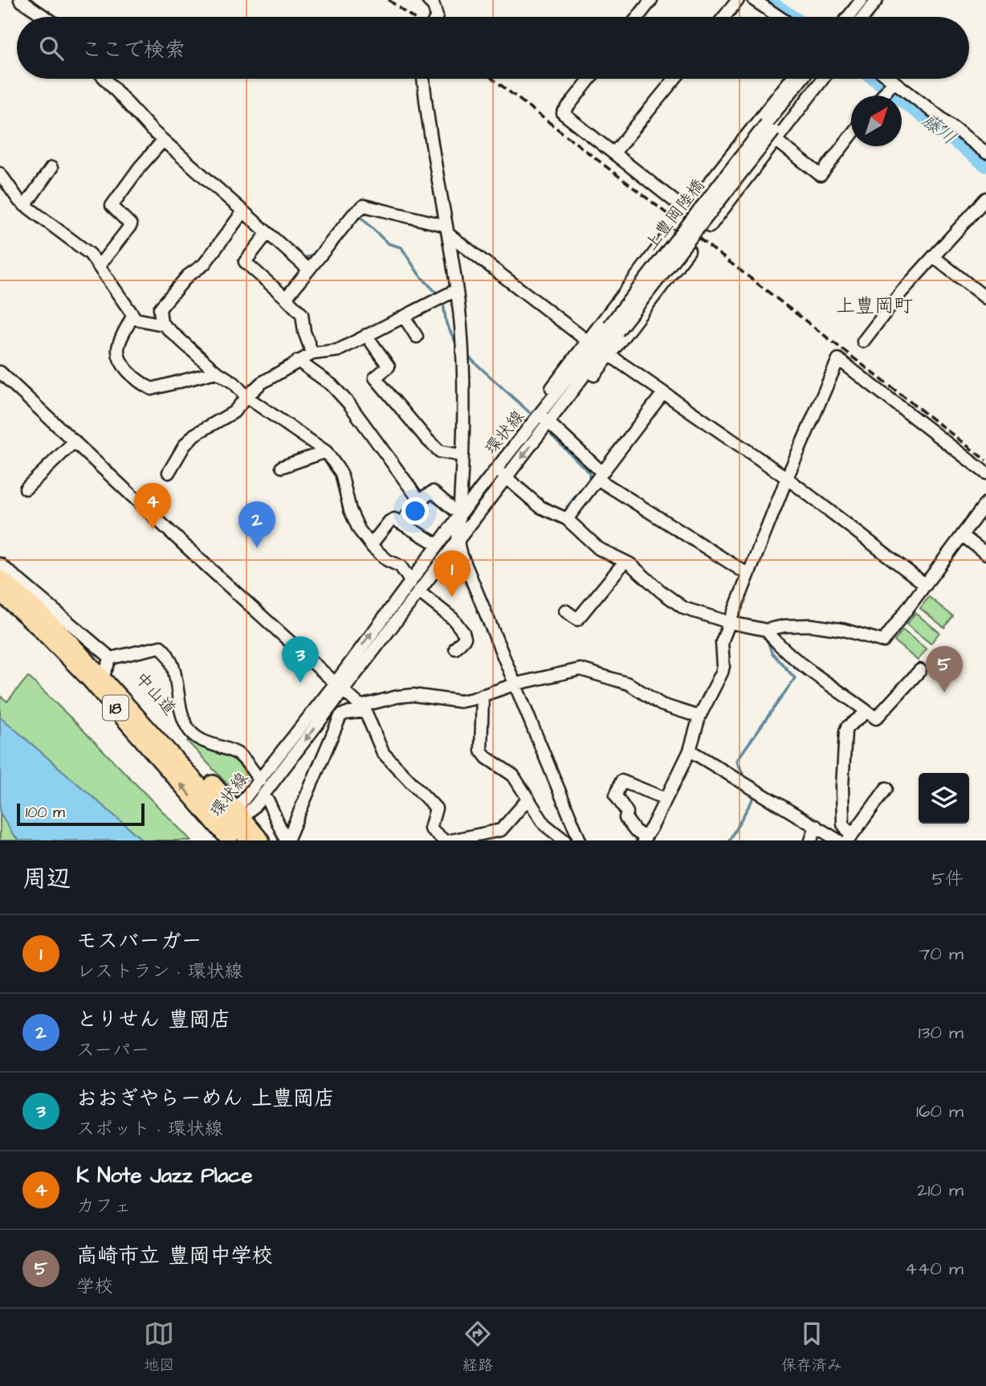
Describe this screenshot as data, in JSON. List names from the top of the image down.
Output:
{
  "streets": {
    "highway": ["中山道", "18"],
    "street": ["上豊岡陸橋", "環状線"]
  },
  "crossings": [
    ["上豊岡陸橋", "環状線"],
    ["環状線", "中山道"],
    ["環状線", "18"],
    ["中山道", "18"]
  ],
  "districts": ["上豊岡町"],
  "water": ["藤川"],
  "scale_bar": "100 m",
  "north": "top right",
  "page": {
    "search": "ここで検索",
    "pins": [
      "4",
      "2",
      "1",
      "3",
      "5"
    ],
    "scale": "100 m",
    "heading": ["周辺", "5件"],
    "list": [
      {
        "mark": "1",
        "name": "モスバーガー",
        "note": "レストラン · 環状線",
        "value": "70 m"
      },
      {
        "mark": "2",
        "name": "とりせん 豊岡店",
        "note": "スーパー",
        "value": "130 m"
      },
      {
        "mark": "3",
        "name": "おおぎやらーめん 上豊岡店",
        "note": "スポット · 環状線",
        "value": "160 m"
      },
      {
        "mark": "4",
        "name": "K Note Jazz Place",
        "note": "カフェ",
        "value": "210 m"
      },
      {
        "mark": "5",
        "name": "高崎市立 豊岡中学校",
        "note": "学校",
        "value": "440 m"
      }
    ],
    "nav": ["地図", "経路", "保存済み"]
  }
}
